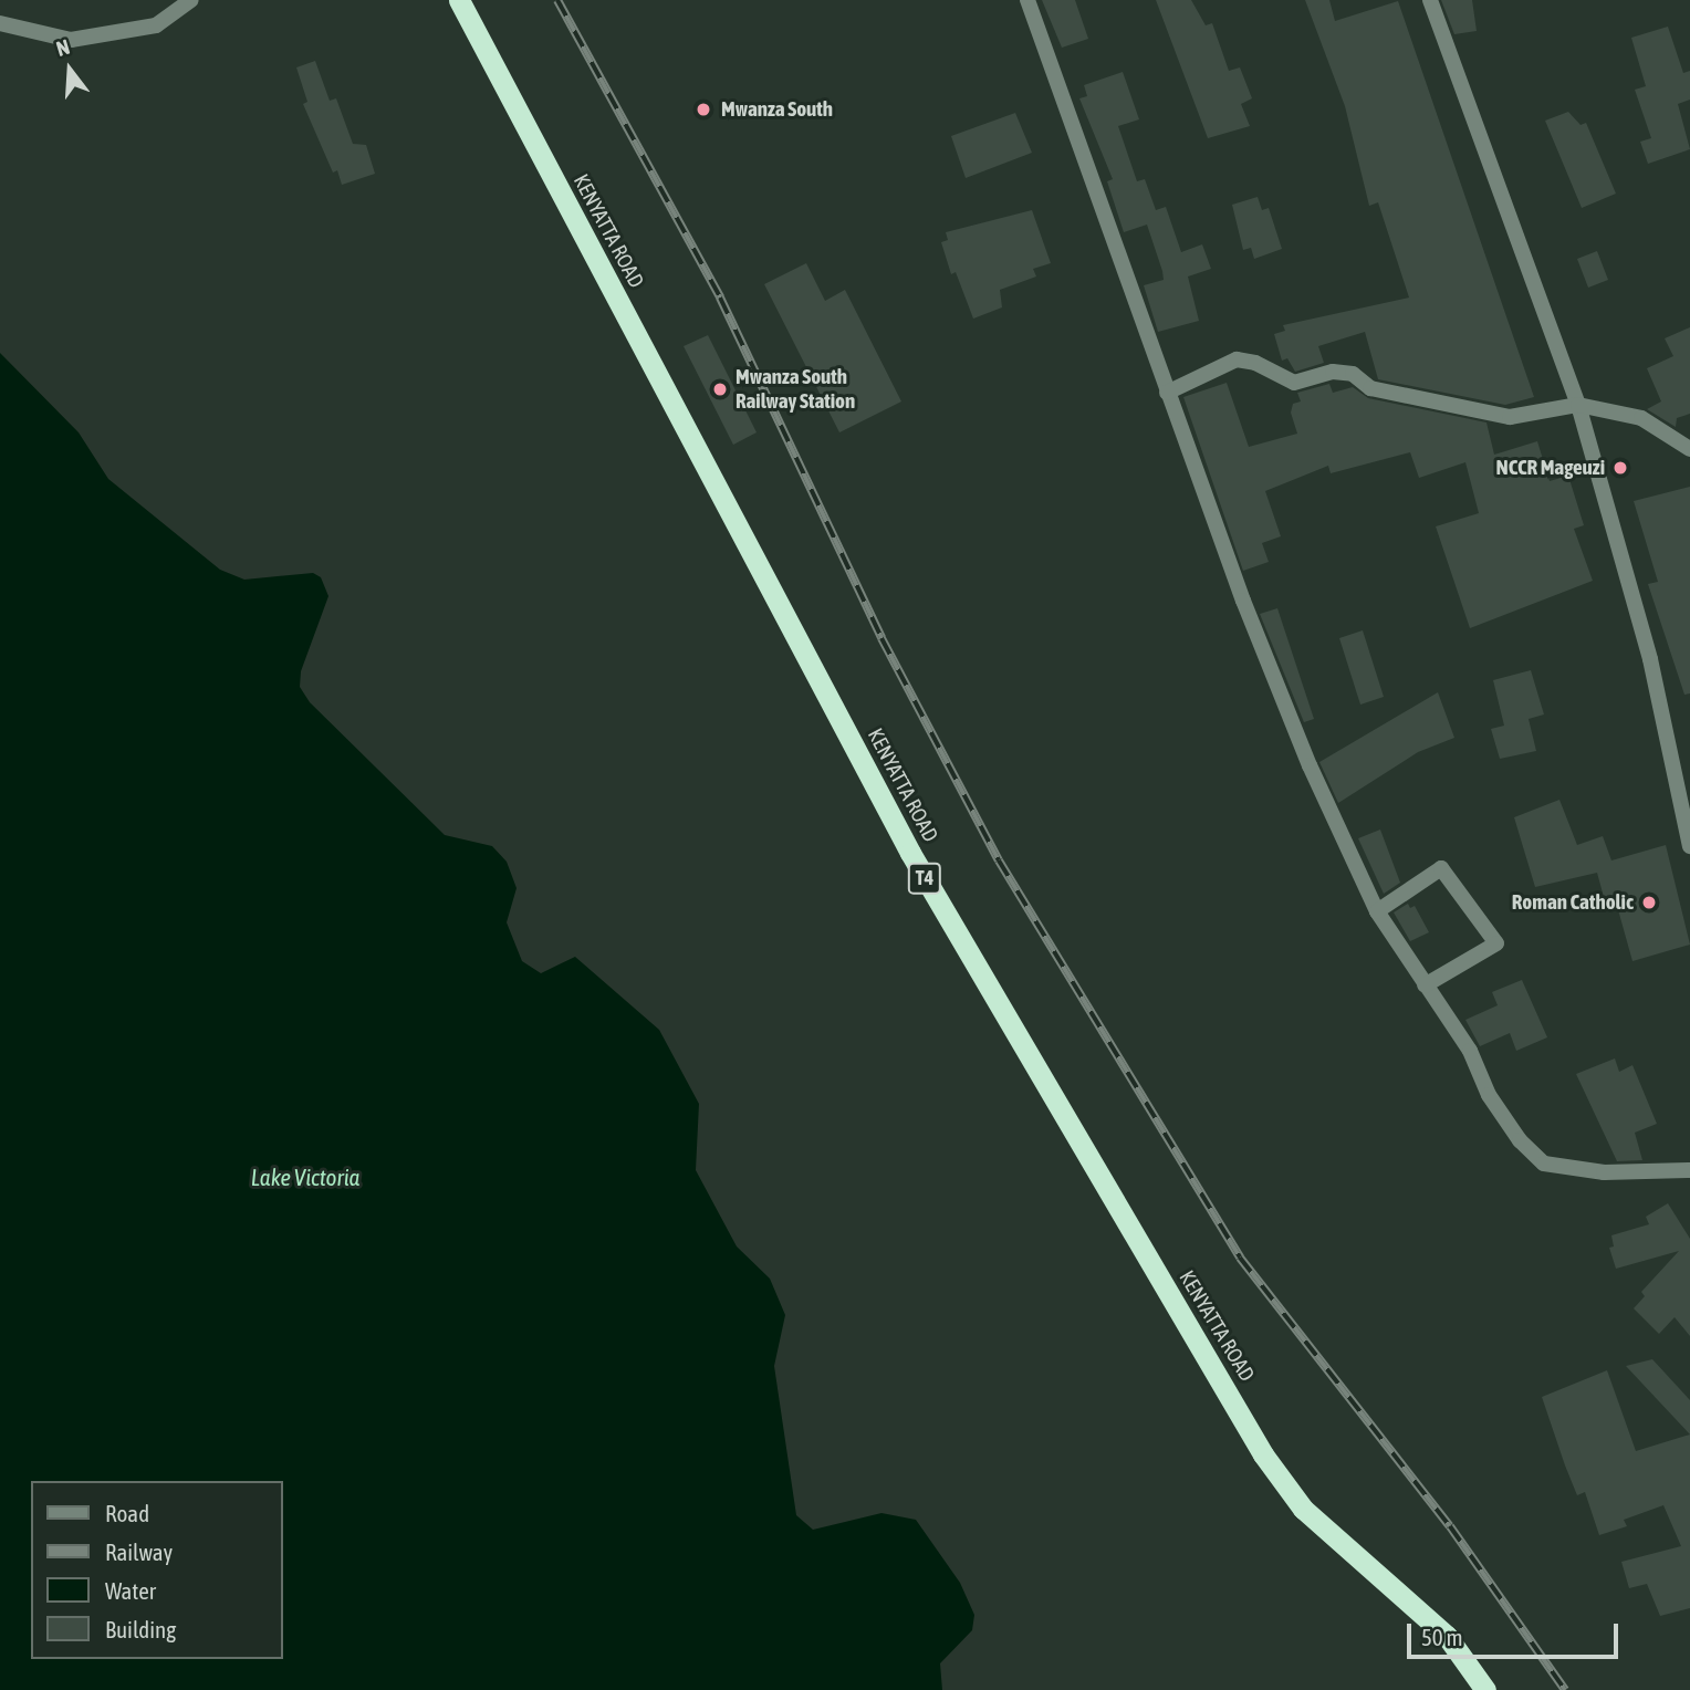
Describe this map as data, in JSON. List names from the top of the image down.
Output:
{
  "streets": {
    "highway": ["KENYATTA ROAD", "T4"]
  },
  "water": ["Lake Victoria"],
  "places": [
    "Mwanza South",
    "Mwanza South Railway Station",
    "NCCR Mageuzi",
    "Roman Catholic"
  ],
  "legend": [
    "Road",
    "Railway",
    "Water",
    "Building"
  ],
  "scale_bar": "50 m",
  "north": "top"
}
